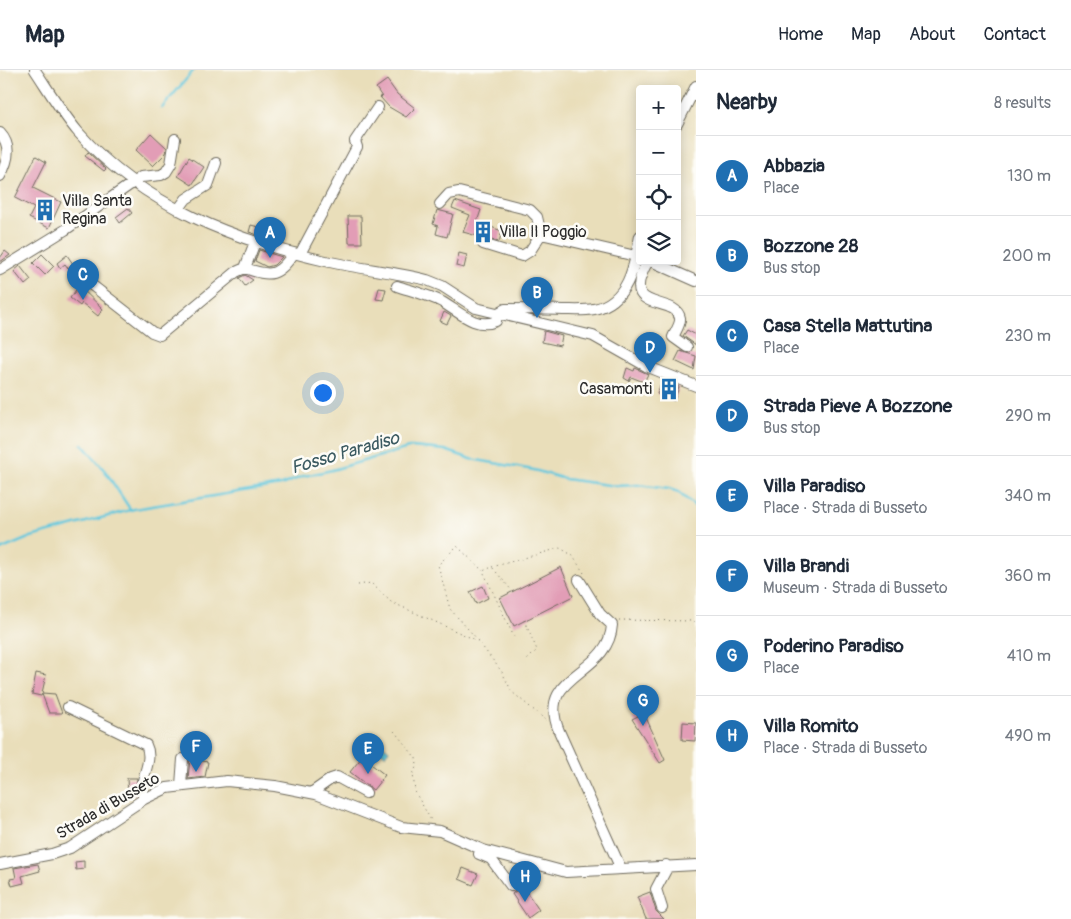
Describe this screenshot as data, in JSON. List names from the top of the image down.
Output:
{
  "streets": {
    "street": ["Strada di Busseto"]
  },
  "water": ["Fosso Paradiso"],
  "places": {
    "building": ["Villa Santa Regina", "Villa Il Poggio", "Casamonti"]
  },
  "page": {
    "header": "Map",
    "nav": [
      "Home",
      "Map",
      "About",
      "Contact"
    ],
    "heading": ["Nearby", "8 results"],
    "map_buttons": ["+", "−"],
    "list": [
      {
        "mark": "A",
        "name": "Abbazia",
        "note": "Place",
        "value": "130 m"
      },
      {
        "mark": "B",
        "name": "Bozzone 28",
        "note": "Bus stop",
        "value": "200 m"
      },
      {
        "mark": "C",
        "name": "Casa Stella Mattutina",
        "note": "Place",
        "value": "230 m"
      },
      {
        "mark": "D",
        "name": "Strada Pieve A Bozzone",
        "note": "Bus stop",
        "value": "290 m"
      },
      {
        "mark": "E",
        "name": "Villa Paradiso",
        "note": "Place · Strada di Busseto",
        "value": "340 m"
      },
      {
        "mark": "F",
        "name": "Villa Brandi",
        "note": "Museum · Strada di Busseto",
        "value": "360 m"
      },
      {
        "mark": "G",
        "name": "Poderino Paradiso",
        "note": "Place",
        "value": "410 m"
      },
      {
        "mark": "H",
        "name": "Villa Romito",
        "note": "Place · Strada di Busseto",
        "value": "490 m"
      }
    ],
    "pins": [
      "A",
      "C",
      "B",
      "D",
      "G",
      "F",
      "E",
      "H"
    ]
  }
}
